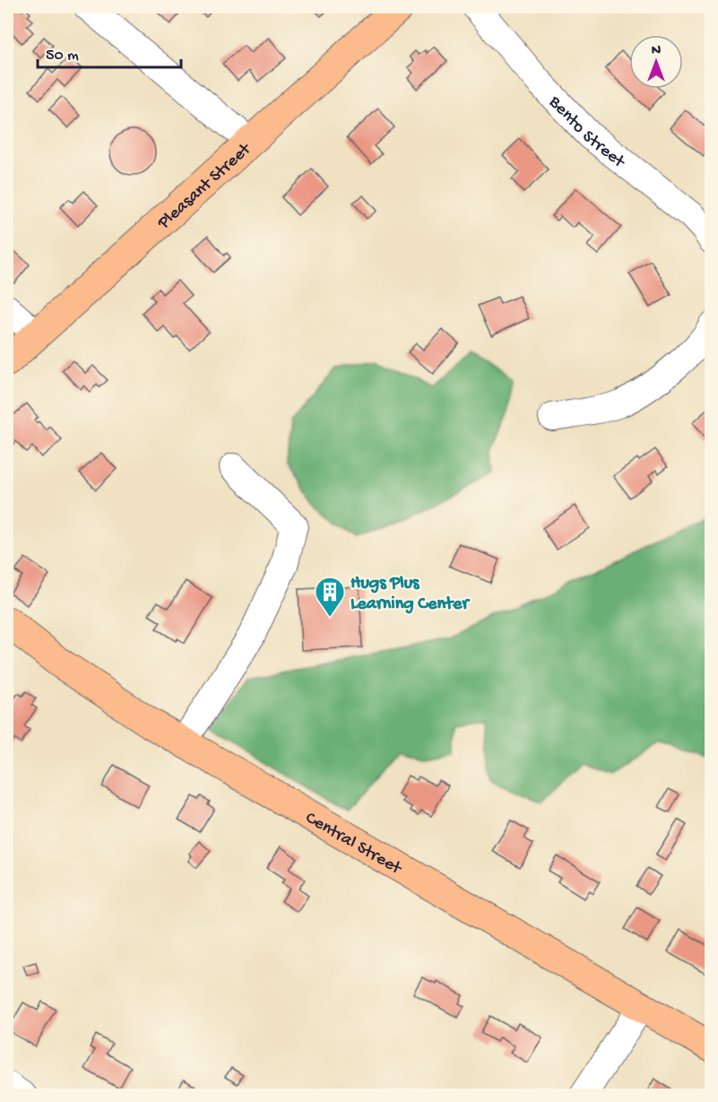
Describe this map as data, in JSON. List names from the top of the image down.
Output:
{
  "streets": {
    "main road": ["Pleasant Street", "Central Street"],
    "street": ["Bento Street"]
  },
  "places": {
    "building": ["Hugs Plus Learning Center"]
  },
  "scale_bar": "50 m",
  "north": "top"
}
